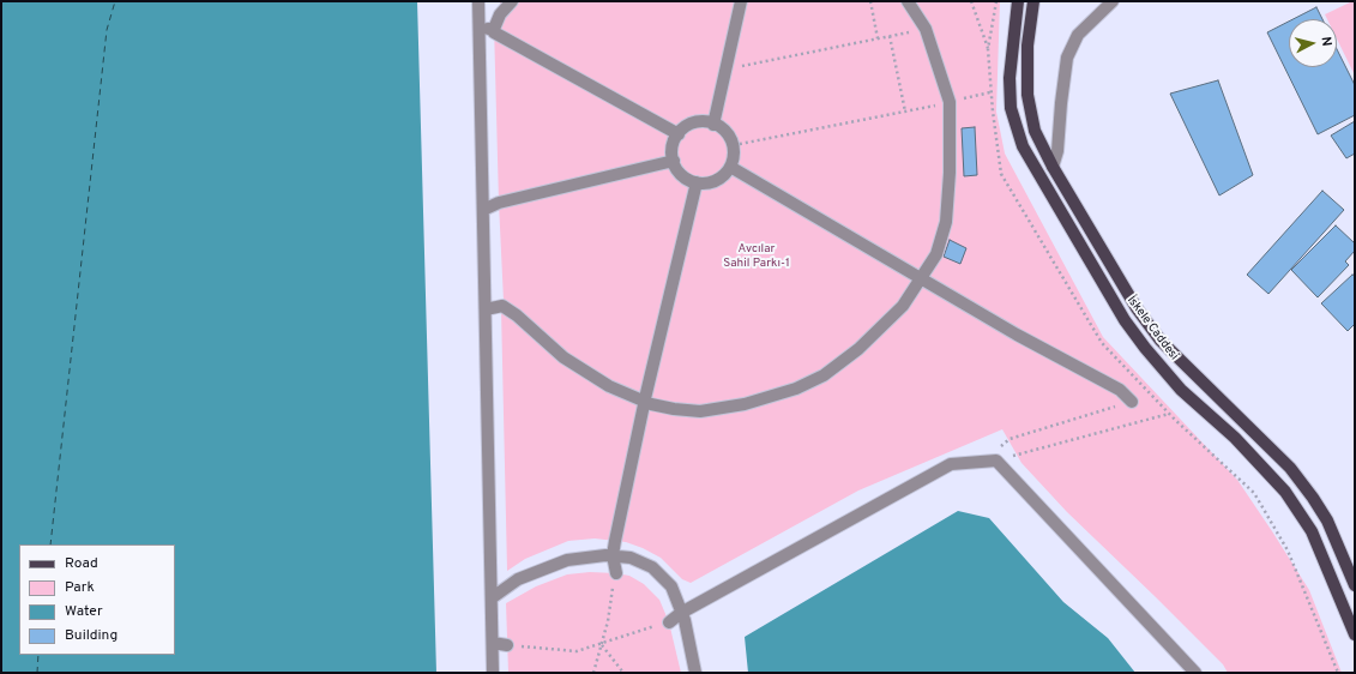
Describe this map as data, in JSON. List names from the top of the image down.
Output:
{
  "streets": {
    "main road": ["İskele Caddesi"]
  },
  "parks": ["Avcılar Sahil Parkı-1"],
  "legend": [
    "Road",
    "Park",
    "Water",
    "Building"
  ],
  "north": "right"
}
